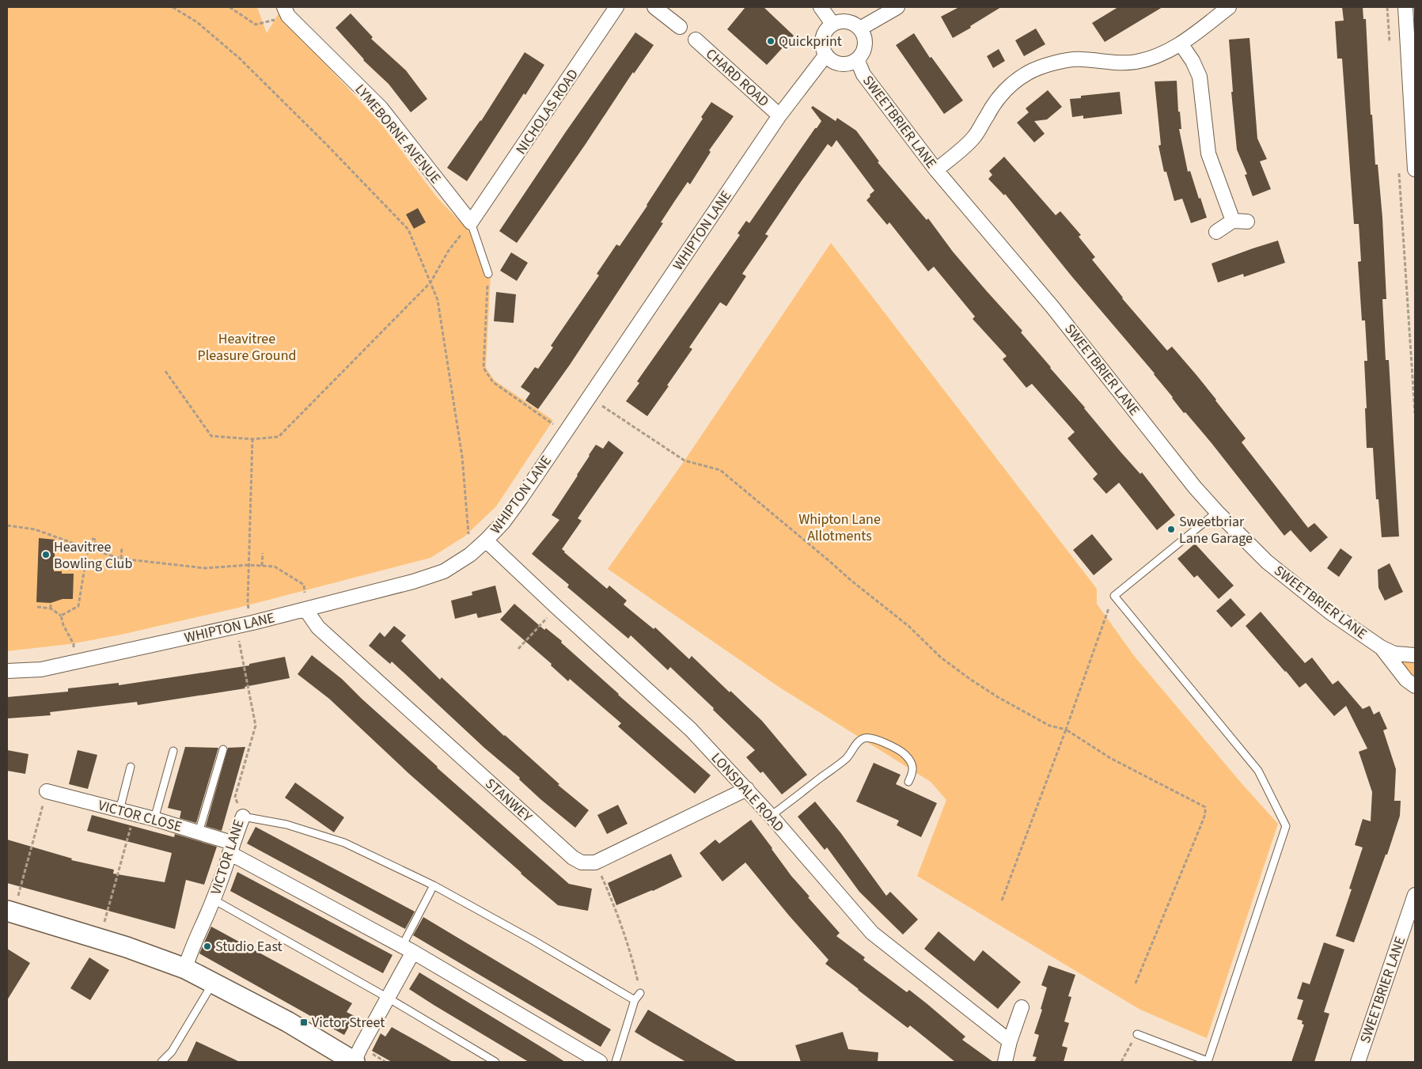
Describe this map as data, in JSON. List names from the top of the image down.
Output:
{
  "streets": {
    "street": [
      "CHARD ROAD",
      "NICHOLAS ROAD",
      "SWEETBRIER LANE",
      "LYMEBORNE AVENUE",
      "WHIPTON LANE",
      "LONSDALE ROAD",
      "STANWEY",
      "VICTOR CLOSE",
      "VICTOR LANE"
    ]
  },
  "crossings": [
    ["CHARD ROAD", "WHIPTON LANE"],
    ["NICHOLAS ROAD", "LYMEBORNE AVENUE"],
    ["SWEETBRIER LANE", "WHIPTON LANE"],
    ["WHIPTON LANE", "LONSDALE ROAD"],
    ["WHIPTON LANE", "STANWEY"],
    ["WHIPTON LANE", "VICTOR LANE"],
    ["VICTOR CLOSE", "VICTOR LANE"]
  ],
  "parks": ["Heavitree Pleasure Ground", "Whipton Lane Allotments"],
  "places": {
    "other": [
      "Quickprint",
      "Sweetbriar Lane Garage",
      "Heavitree Bowling Club",
      "Studio East"
    ],
    "transit": ["Victor Street"]
  }
}
